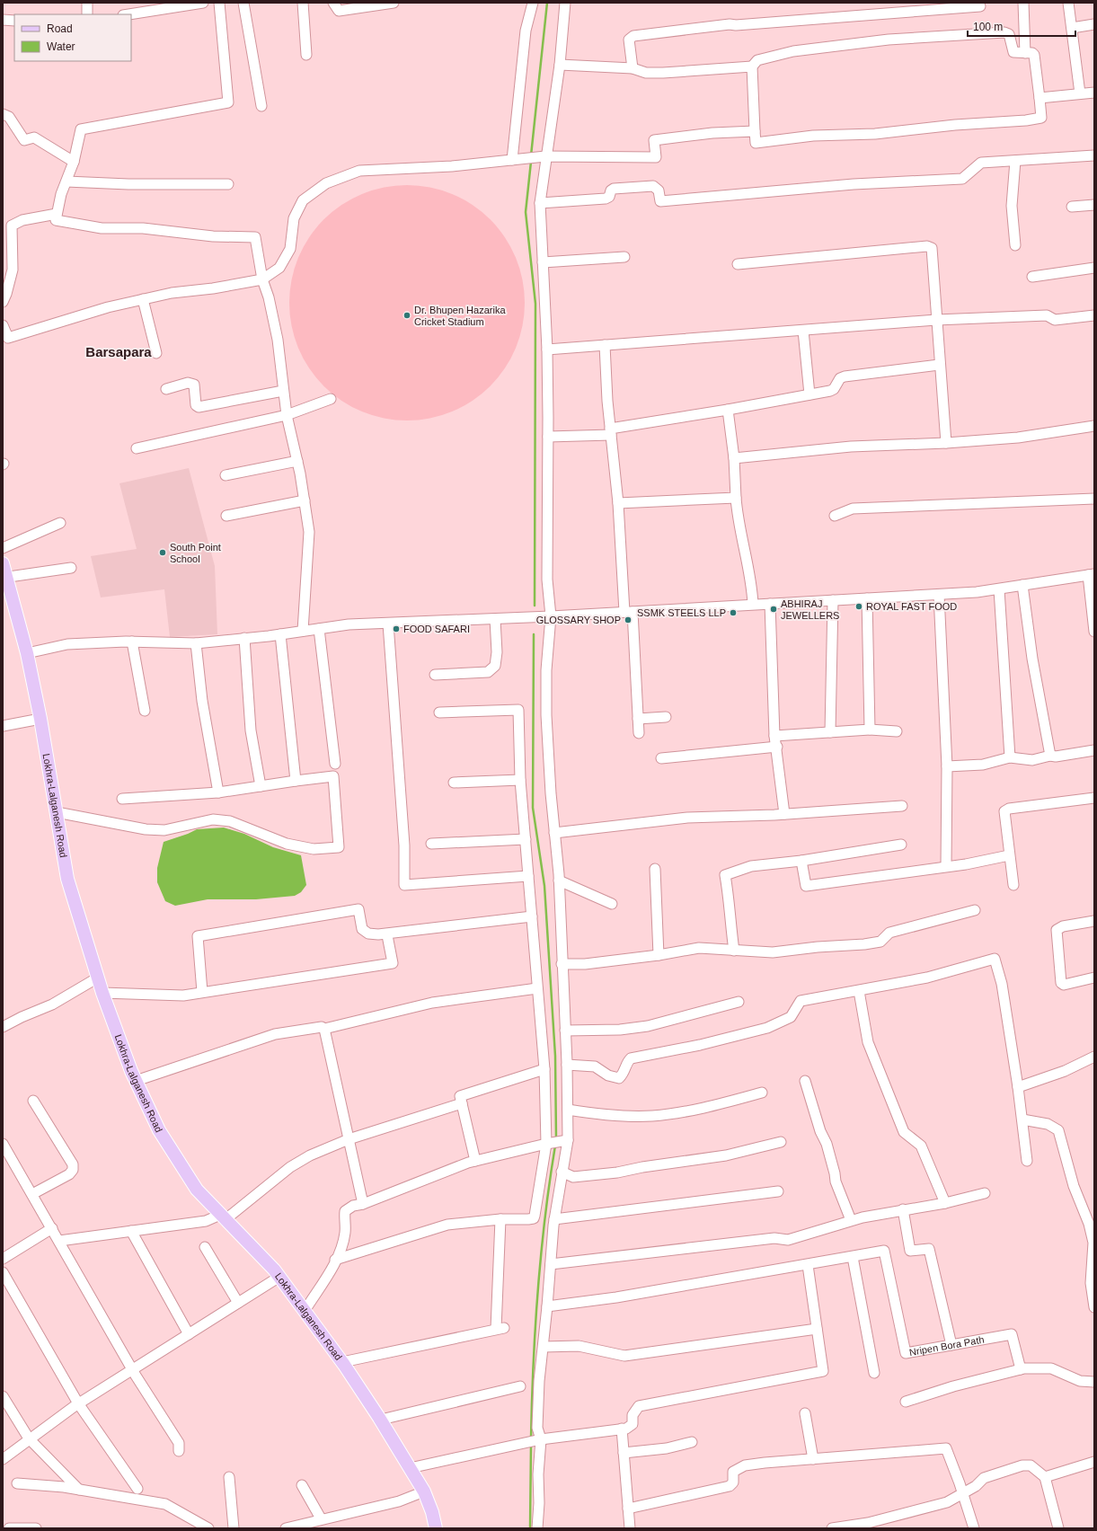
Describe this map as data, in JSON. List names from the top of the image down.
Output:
{
  "streets": {
    "main road": ["Lokhra-Lalganesh Road"],
    "street": ["Nripen Bora Path"]
  },
  "districts": ["Barsapara"],
  "places": [
    "Dr. Bhupen Hazarika Cricket Stadium",
    "South Point School",
    "ROYAL FAST FOOD",
    "ABHIRAJ JEWELLERS",
    "SSMK STEELS LLP",
    "GLOSSARY SHOP",
    "FOOD SAFARI"
  ],
  "legend": ["Road", "Water"],
  "scale_bar": "100 m"
}
